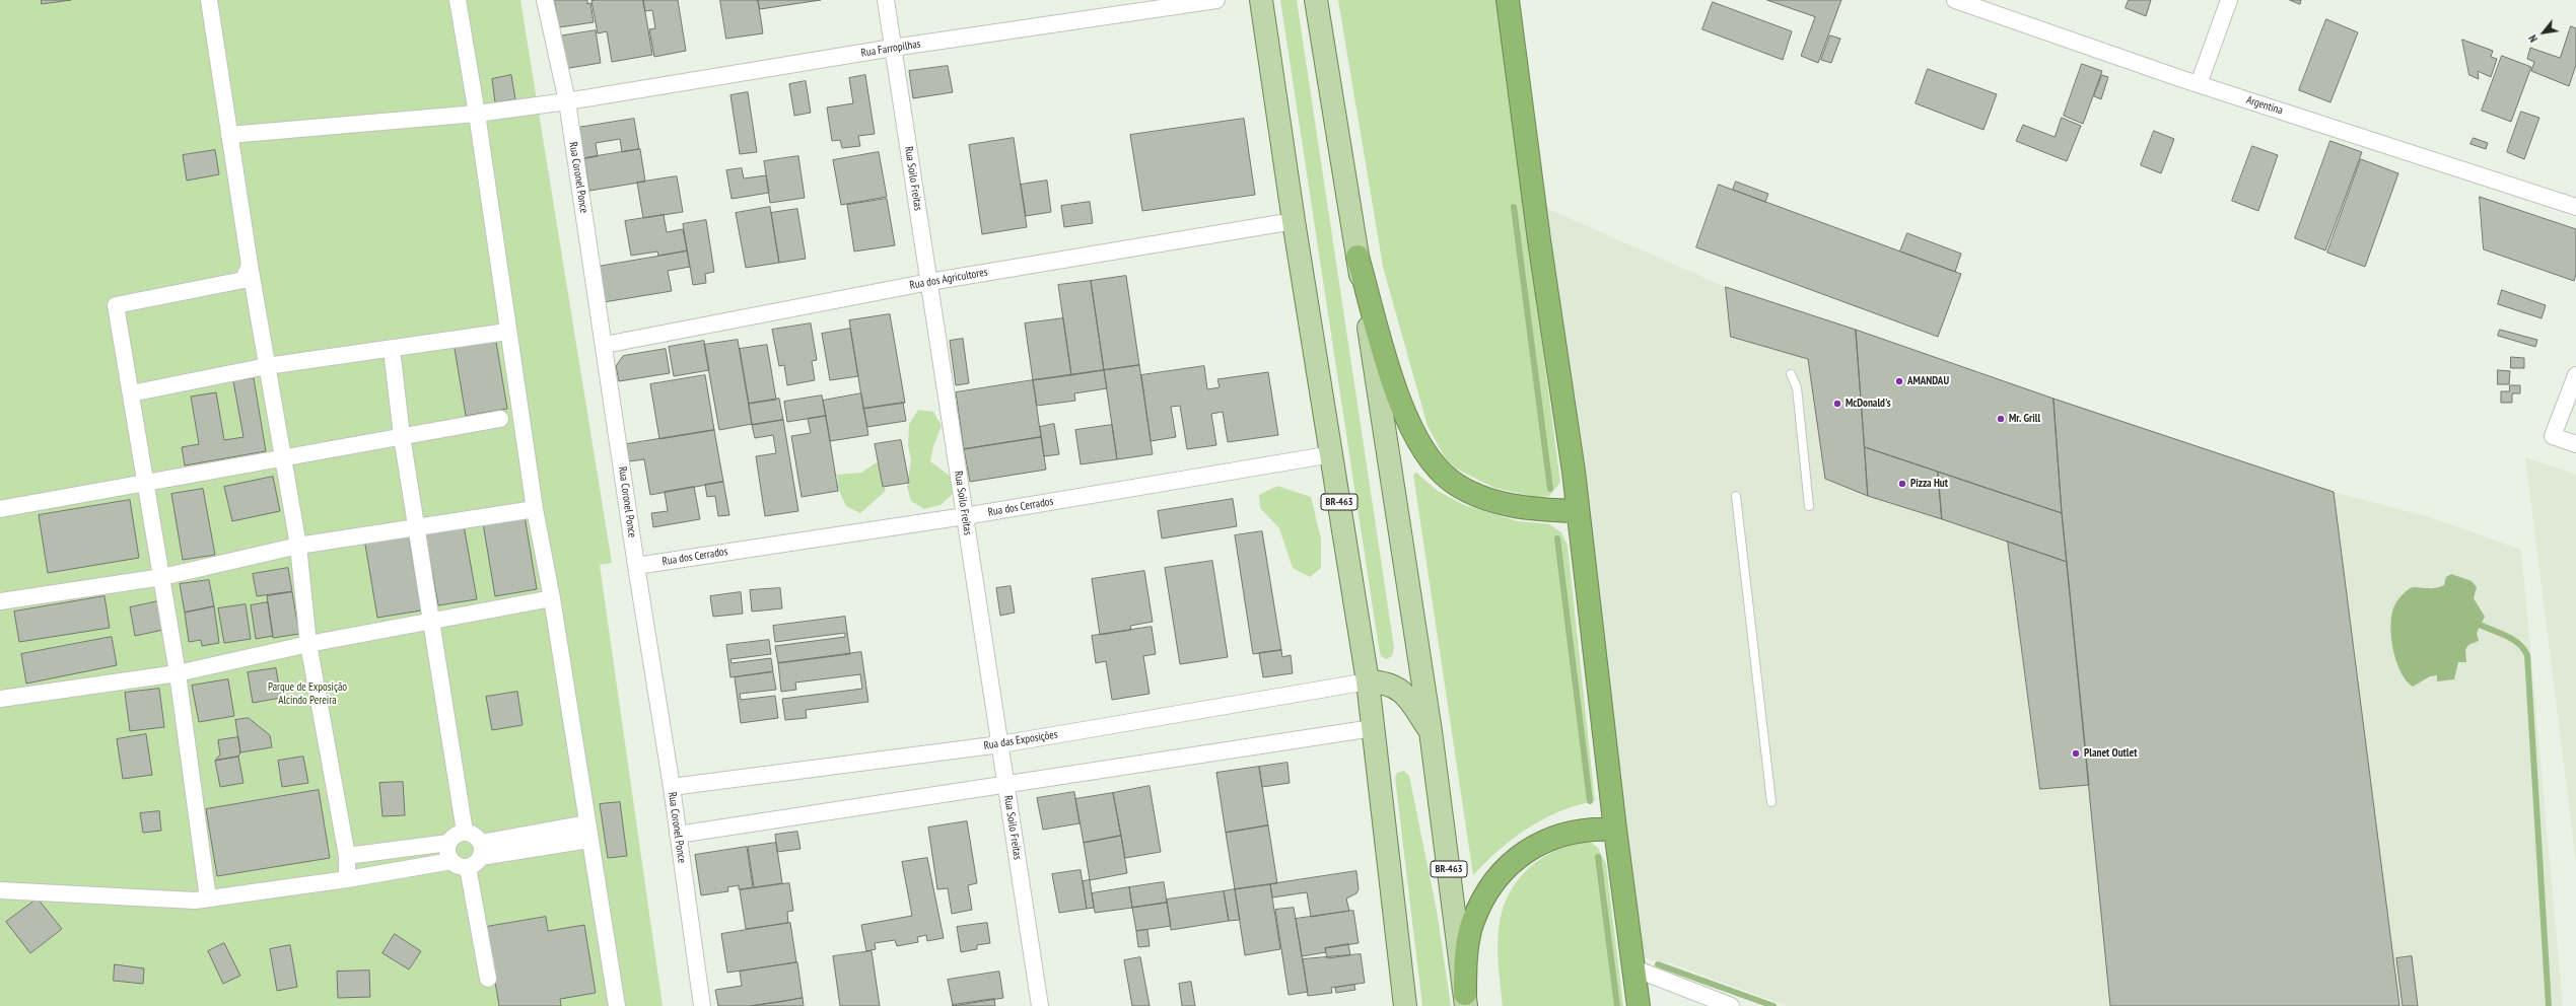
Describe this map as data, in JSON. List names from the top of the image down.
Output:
{
  "streets": {
    "main road": ["BR-463"],
    "street": [
      "Rua Farropilhas",
      "Argentina",
      "Rua Coronel Ponce",
      "Rua Soilo Freitas",
      "Rua dos Agricultores",
      "Rua dos Cerrados",
      "Rua das Exposições"
    ]
  },
  "crossings": [
    ["Rua Farropilhas", "Rua Coronel Ponce"],
    ["Rua Farropilhas", "Rua Soilo Freitas"],
    ["Rua Coronel Ponce", "Rua dos Agricultores"],
    ["Rua Coronel Ponce", "Rua dos Cerrados"],
    ["Rua Coronel Ponce", "Rua das Exposições"],
    ["Rua Soilo Freitas", "Rua dos Agricultores"],
    ["Rua Soilo Freitas", "Rua dos Cerrados"],
    ["Rua Soilo Freitas", "Rua das Exposições"],
    ["Rua dos Agricultores", "BR-463"],
    ["BR-463", "Rua dos Cerrados"],
    ["BR-463", "Rua das Exposições"]
  ],
  "parks": ["Parque de Exposição Alcindo Pereira"],
  "places": [
    "AMANDAU",
    "McDonald's",
    "Mr. Grill",
    "Pizza Hut",
    "Planet Outlet"
  ],
  "north": "bottom left"
}
